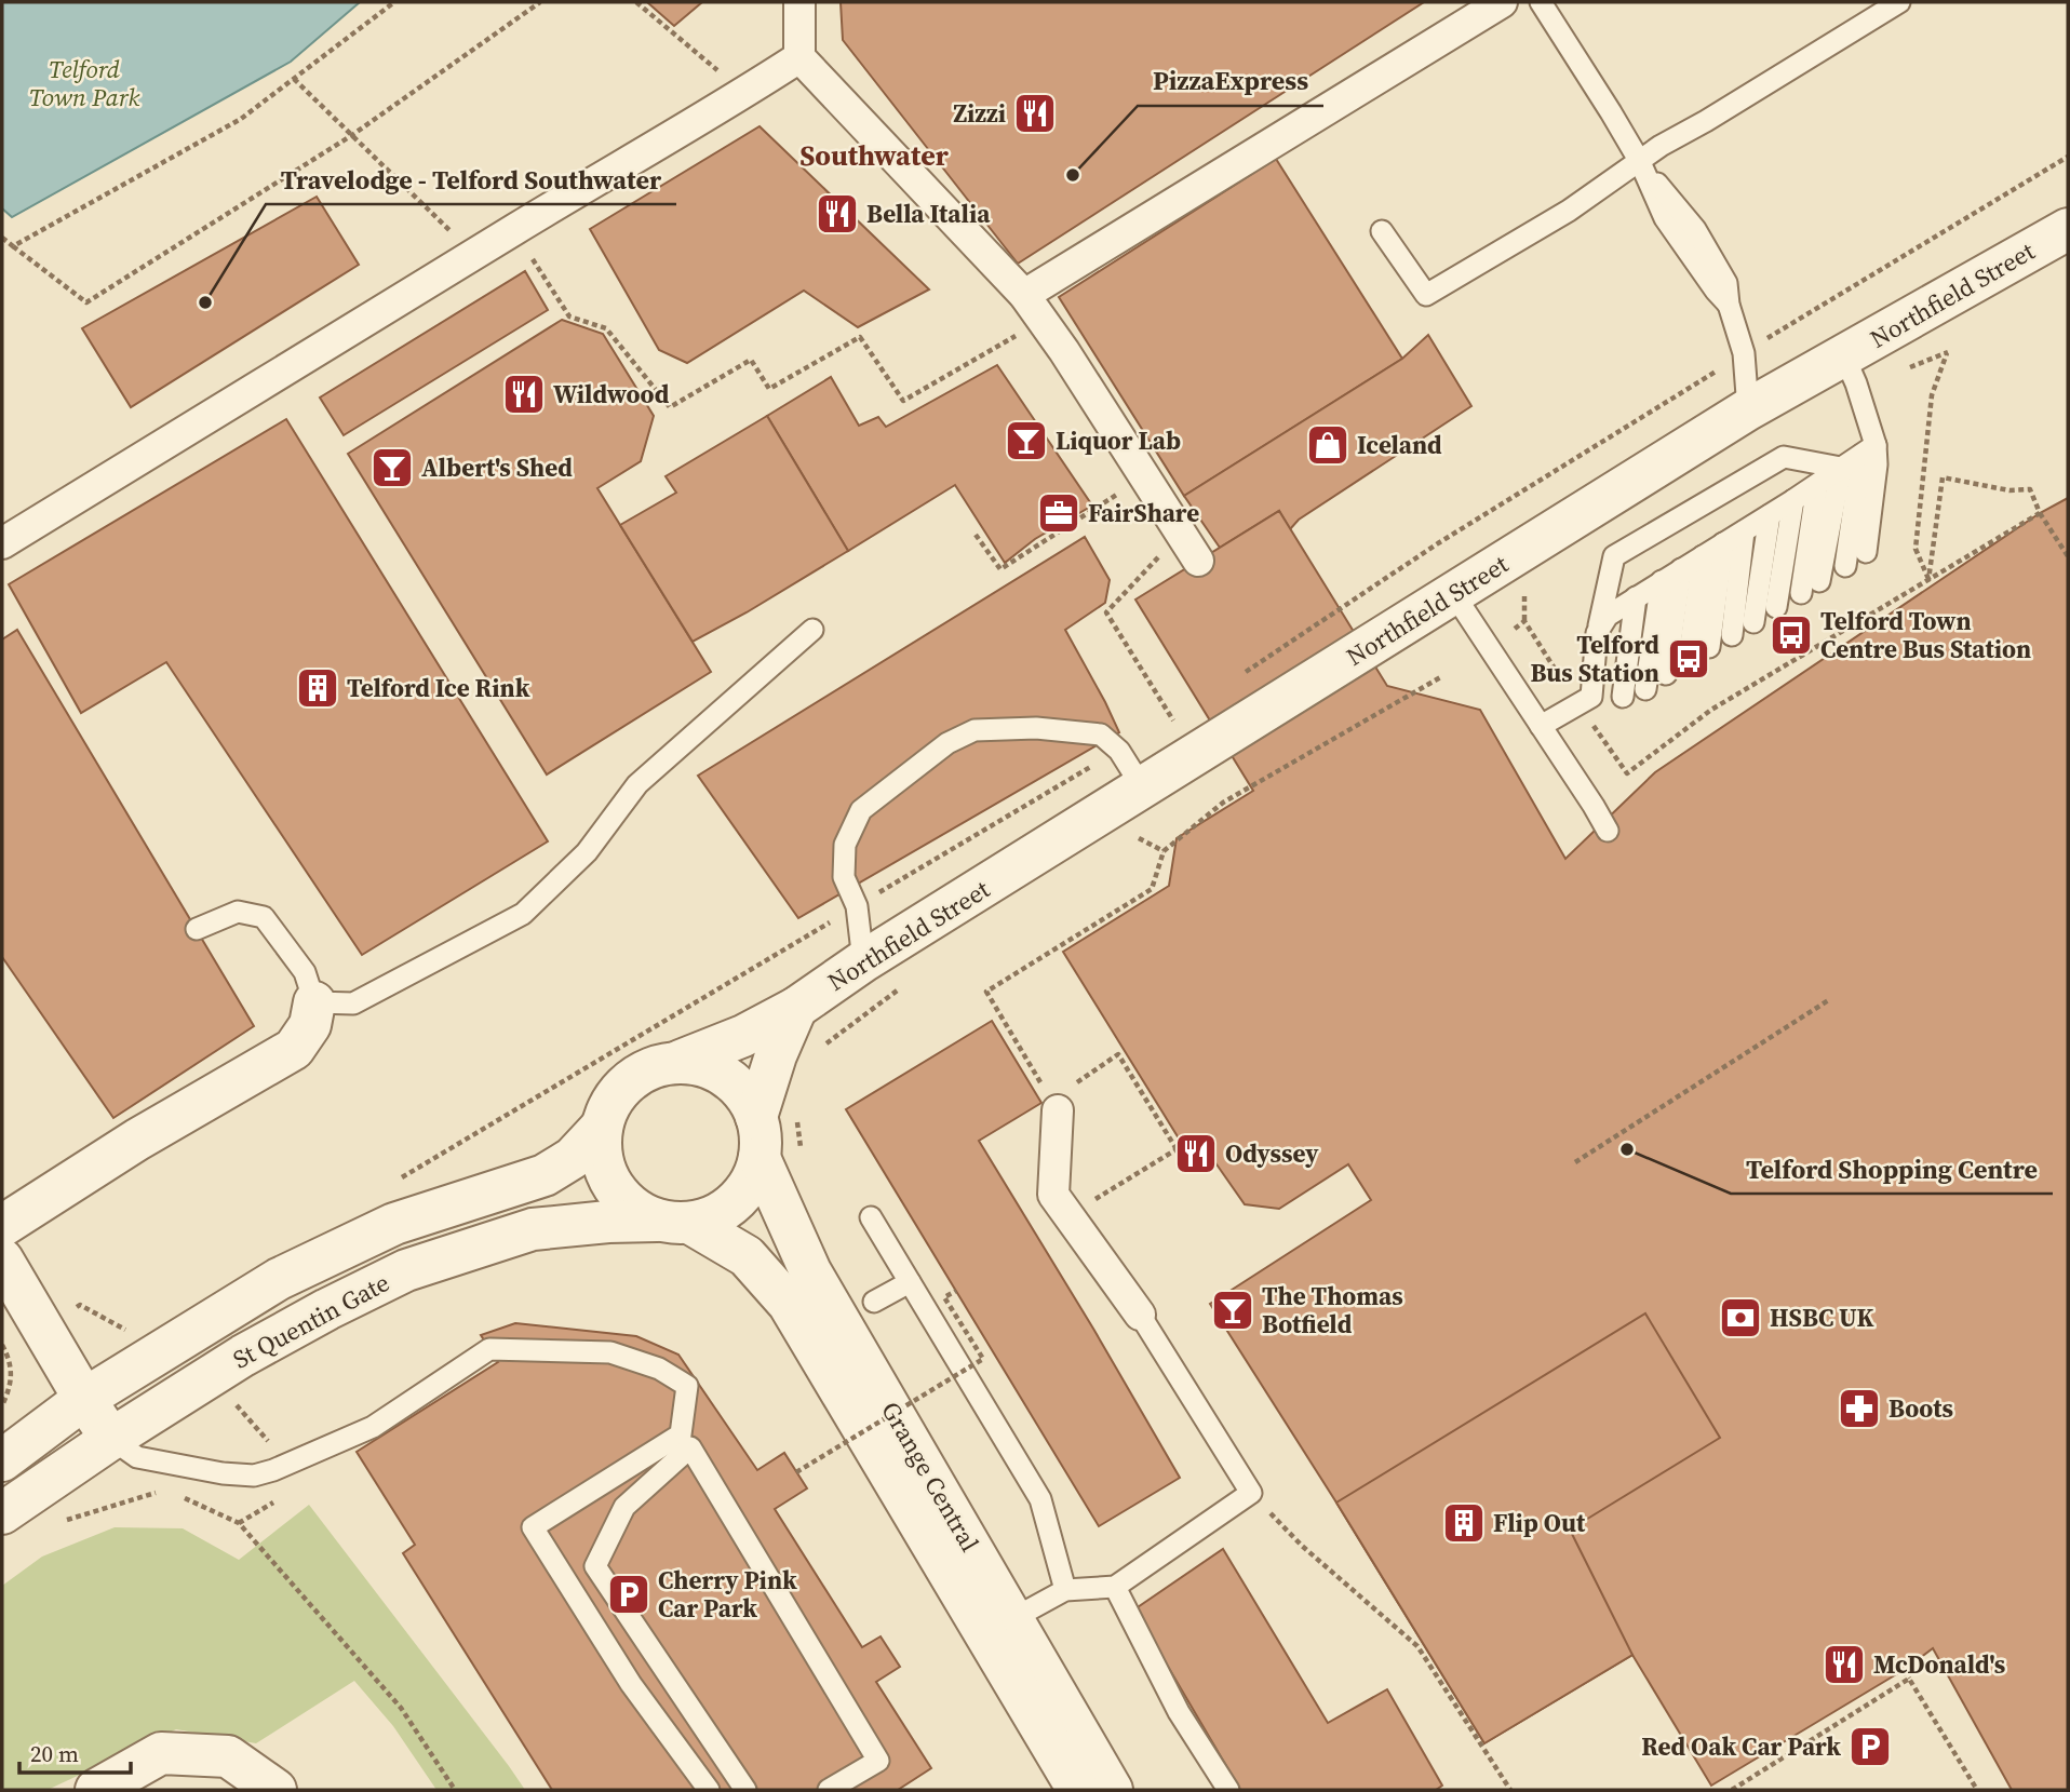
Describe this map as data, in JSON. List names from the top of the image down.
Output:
{
  "streets": {
    "street": ["Northfield Street", "St Quentin Gate", "Grange Central"]
  },
  "crossings": [
    ["Northfield Street", "St Quentin Gate"],
    ["Northfield Street", "Grange Central"],
    ["St Quentin Gate", "Grange Central"]
  ],
  "districts": ["Southwater"],
  "parks": ["Telford Town Park"],
  "places": {
    "restaurant": [
      "Zizzi",
      "Bella Italia",
      "Wildwood",
      "Odyssey",
      "McDonald's"
    ],
    "other": ["PizzaExpress", "Travelodge - Telford Southwater", "Telford Shopping Centre"],
    "bar": ["Liquor Lab", "Albert's Shed", "The Thomas Botfield"],
    "shop": ["Iceland"],
    "office": ["FairShare"],
    "bus stop": ["Telford Town Centre Bus Station", "Telford Bus Station"],
    "building": ["Telford Ice Rink", "Flip Out"],
    "bank": ["HSBC UK"],
    "pharmacy": ["Boots"],
    "parking": ["Cherry Pink Car Park", "Red Oak Car Park"]
  },
  "scale_bar": "20 m"
}
